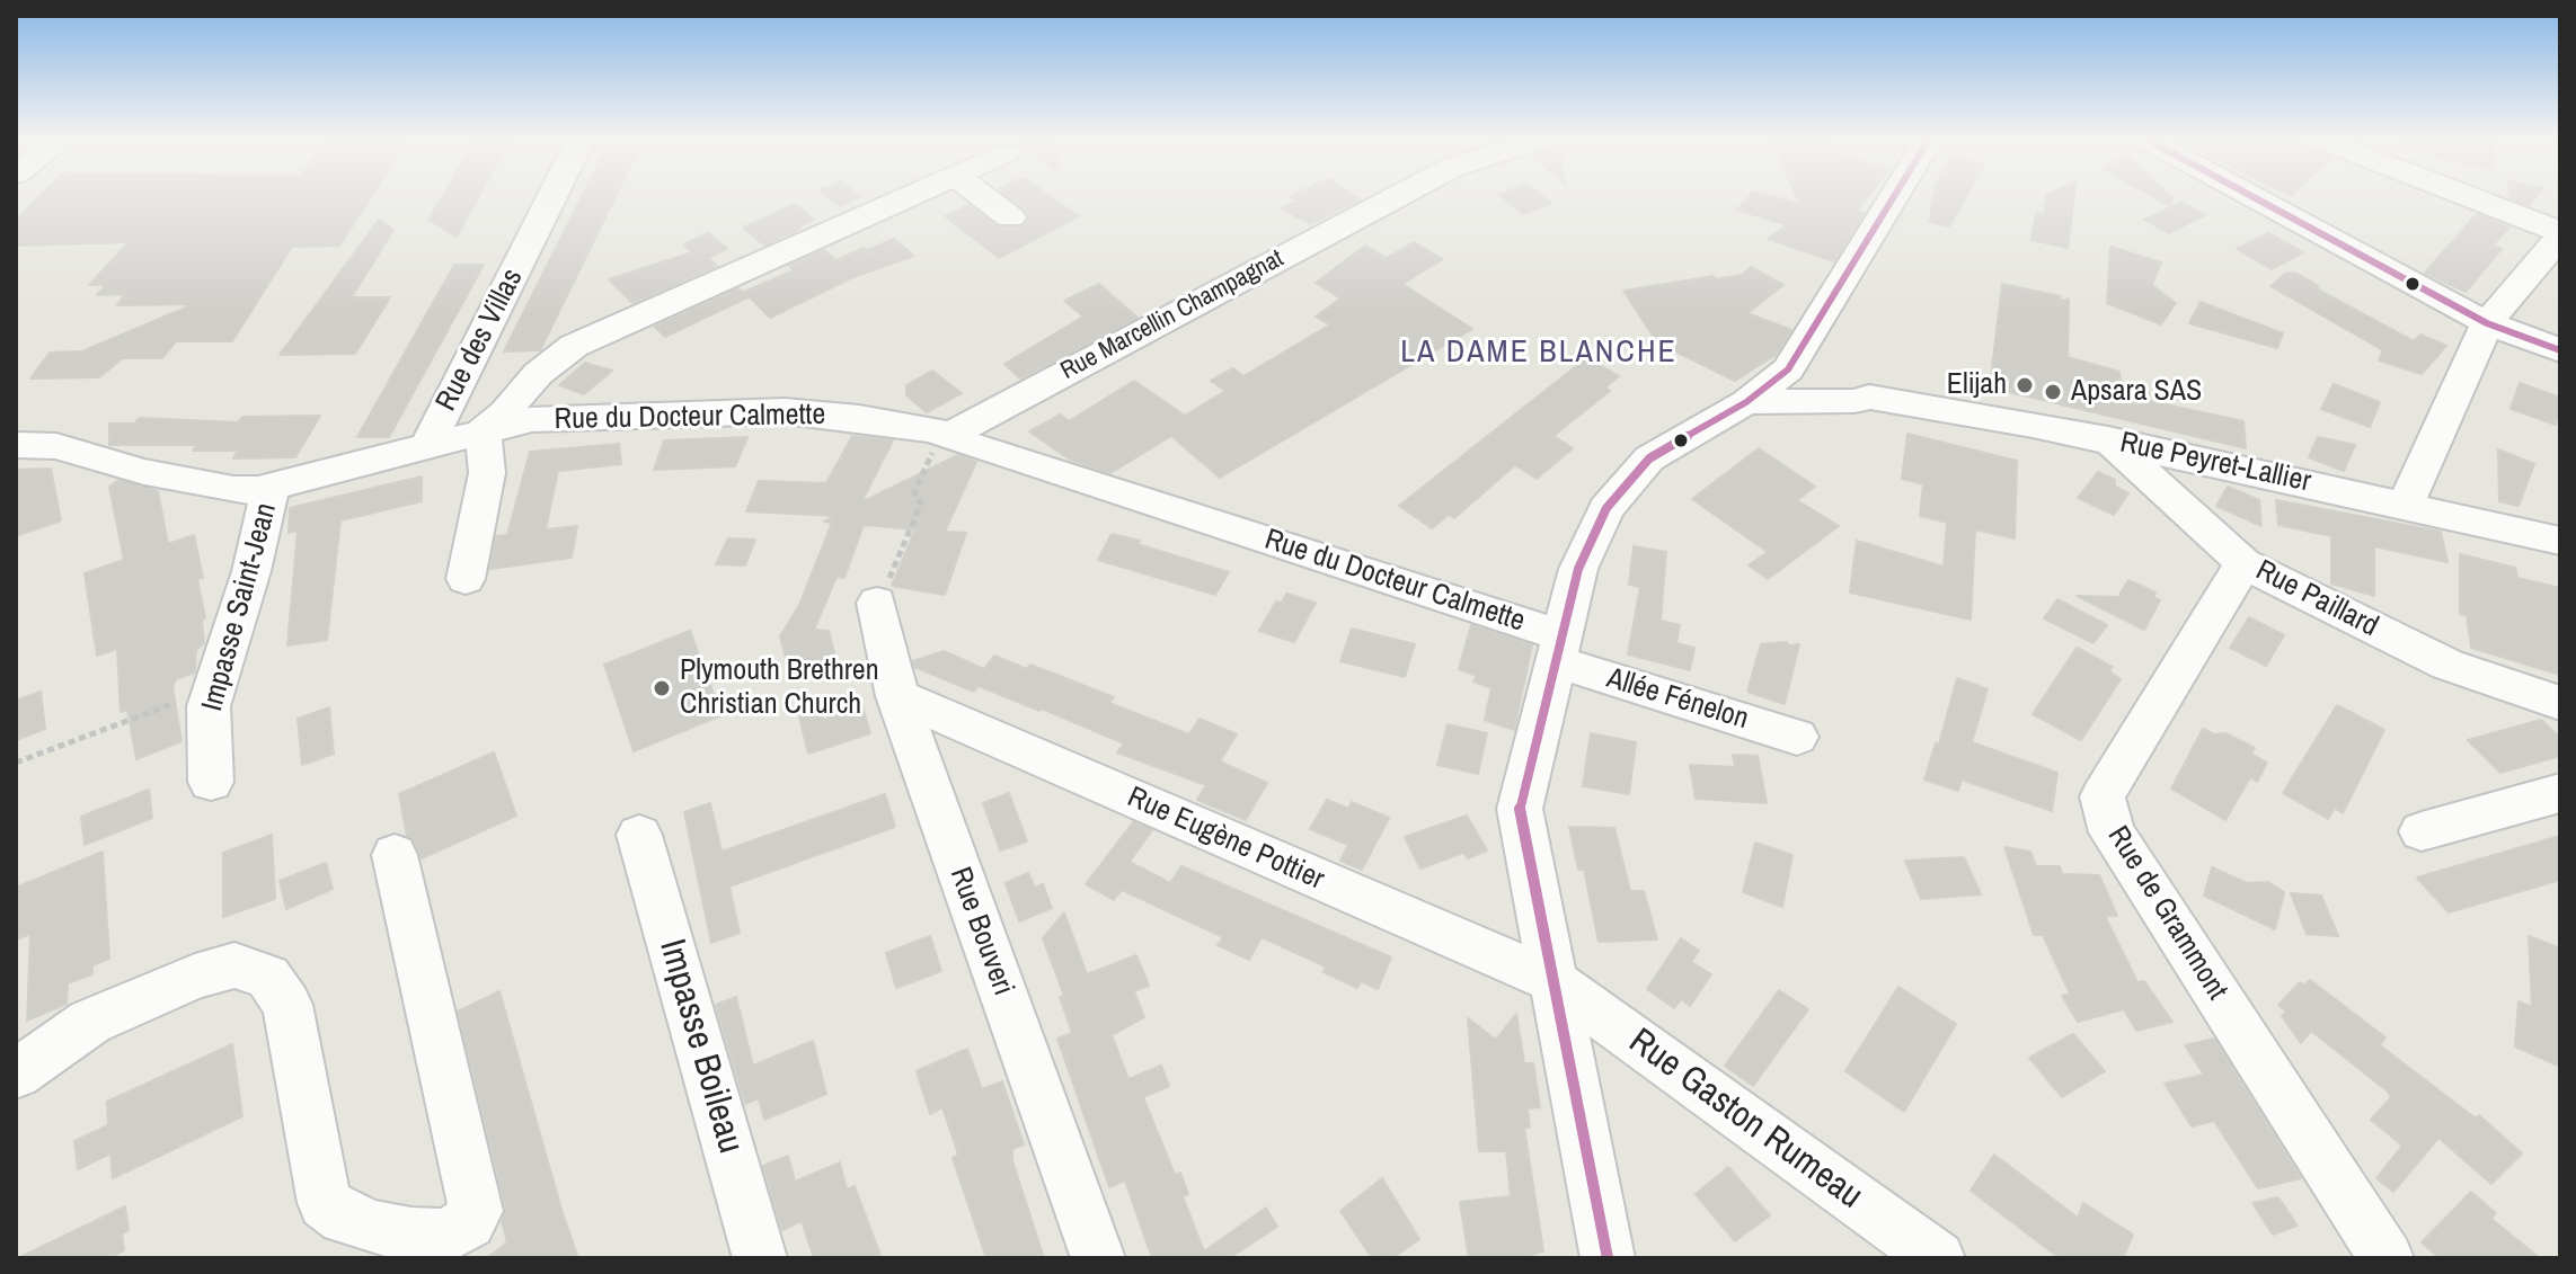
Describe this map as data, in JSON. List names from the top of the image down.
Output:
{
  "streets": {
    "street": [
      "Rue Marcellin Champagnat",
      "Rue des Villas",
      "Rue du Docteur Calmette",
      "Rue Peyret-Lallier",
      "Rue Paillard",
      "Impasse Saint-Jean",
      "Allée Fénelon",
      "Rue Eugène Pottier",
      "Rue de Grammont",
      "Rue Bouveri",
      "Impasse Boileau",
      "Rue Gaston Rumeau"
    ]
  },
  "crossings": [
    ["Rue Marcellin Champagnat", "Rue du Docteur Calmette"],
    ["Rue des Villas", "Rue du Docteur Calmette"],
    ["Rue du Docteur Calmette", "Impasse Saint-Jean"],
    ["Rue du Docteur Calmette", "Allée Fénelon"],
    ["Rue Peyret-Lallier", "Rue Paillard"],
    ["Rue Paillard", "Rue de Grammont"],
    ["Rue Eugène Pottier", "Rue Bouveri"],
    ["Rue Eugène Pottier", "Rue Gaston Rumeau"]
  ],
  "districts": ["LA DAME BLANCHE"],
  "places": ["Elijah", "Apsara SAS", "Plymouth Brethren Christian Church"]
}
